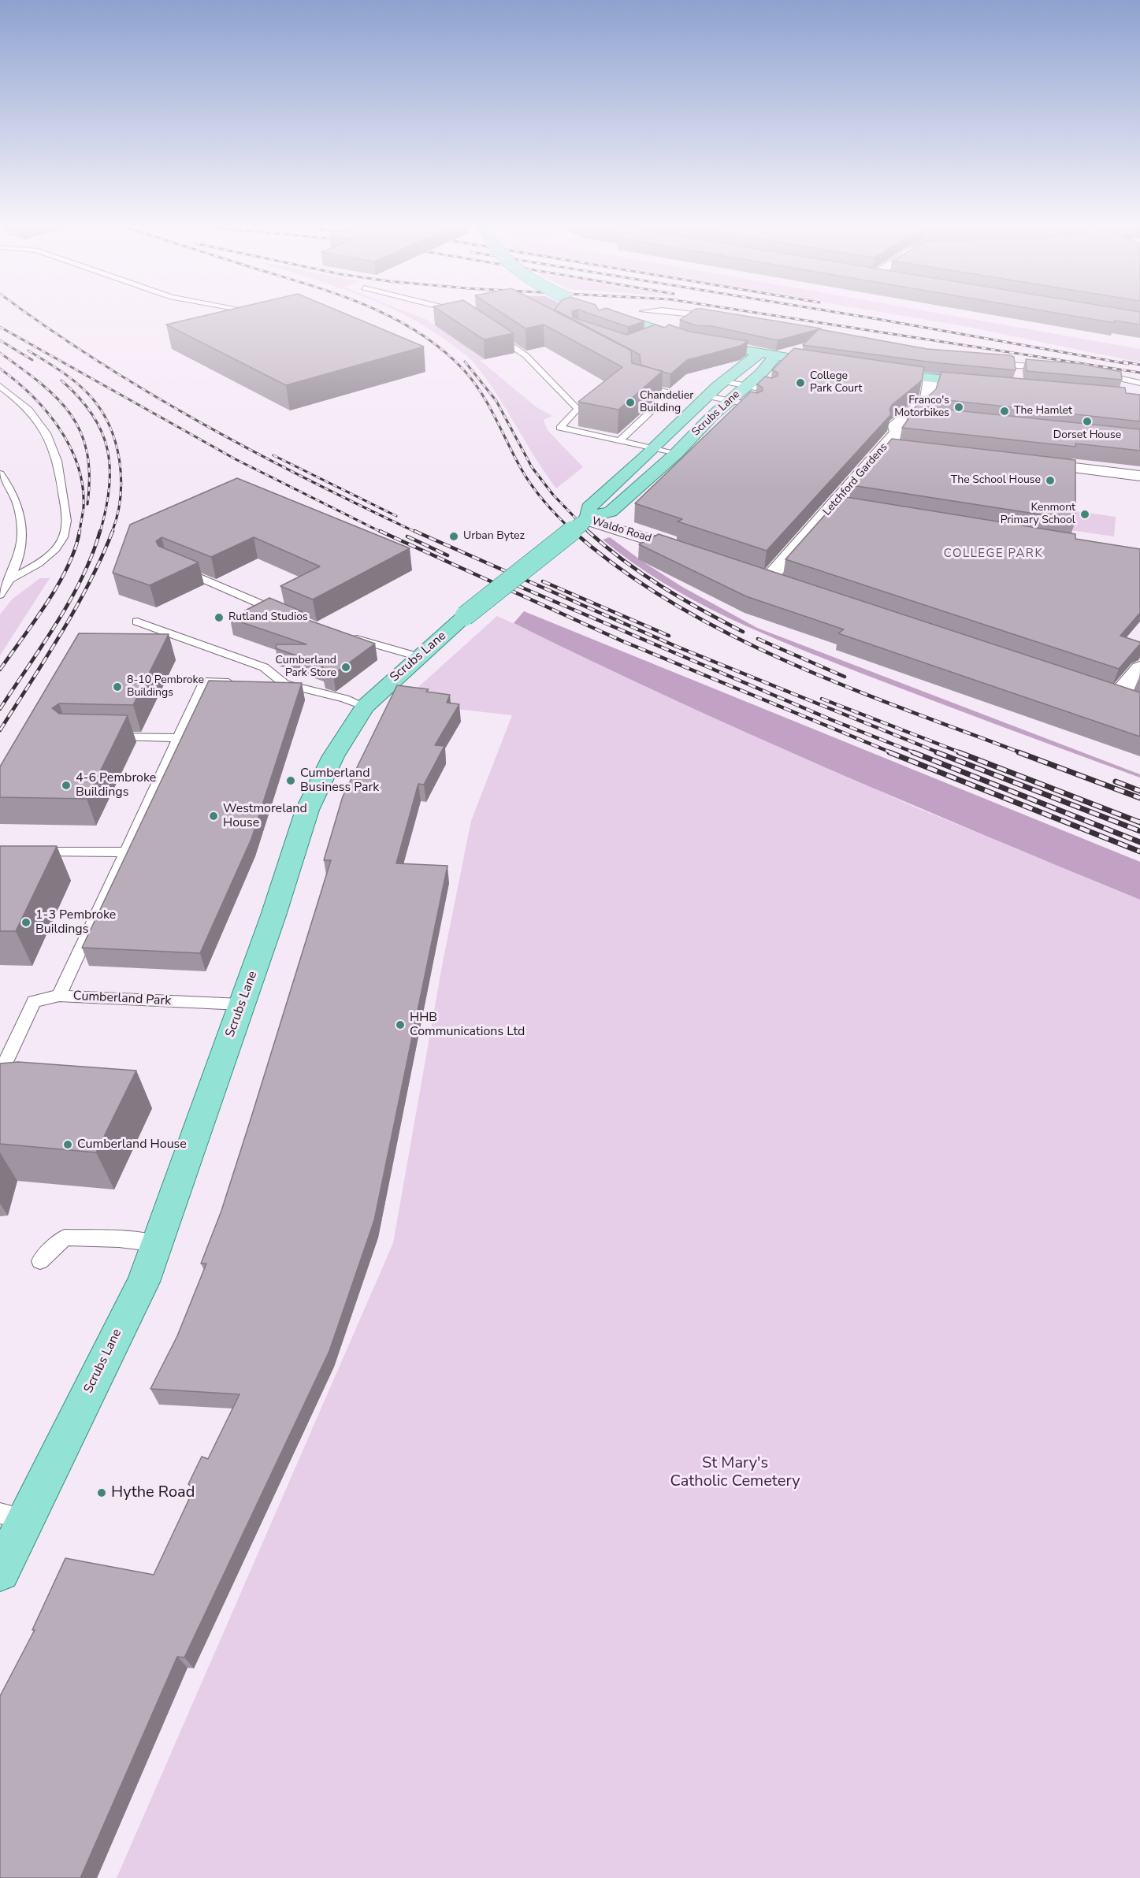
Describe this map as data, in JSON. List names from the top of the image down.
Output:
{
  "streets": {
    "main road": ["Scrubs Lane"],
    "street": ["Letchford Gardens", "Waldo Road"],
    "lane": ["Cumberland Park"]
  },
  "crossings": [
    ["Scrubs Lane", "Waldo Road"],
    ["Scrubs Lane", "Cumberland Park"]
  ],
  "districts": ["COLLEGE PARK"],
  "parks": ["St Mary's Catholic Cemetery"],
  "places": [
    "College Park Court",
    "Chandelier Building",
    "Franco's Motorbikes",
    "The Hamlet",
    "Dorset House",
    "The School House",
    "Kenmont Primary School",
    "Urban Bytez",
    "Rutland Studios",
    "Cumberland Park Store",
    "8-10 Pembroke Buildings",
    "Cumberland Business Park",
    "4-6 Pembroke Buildings",
    "Westmoreland House",
    "1-3 Pembroke Buildings",
    "HHB Communications Ltd",
    "Cumberland House",
    "Hythe Road"
  ]
}
